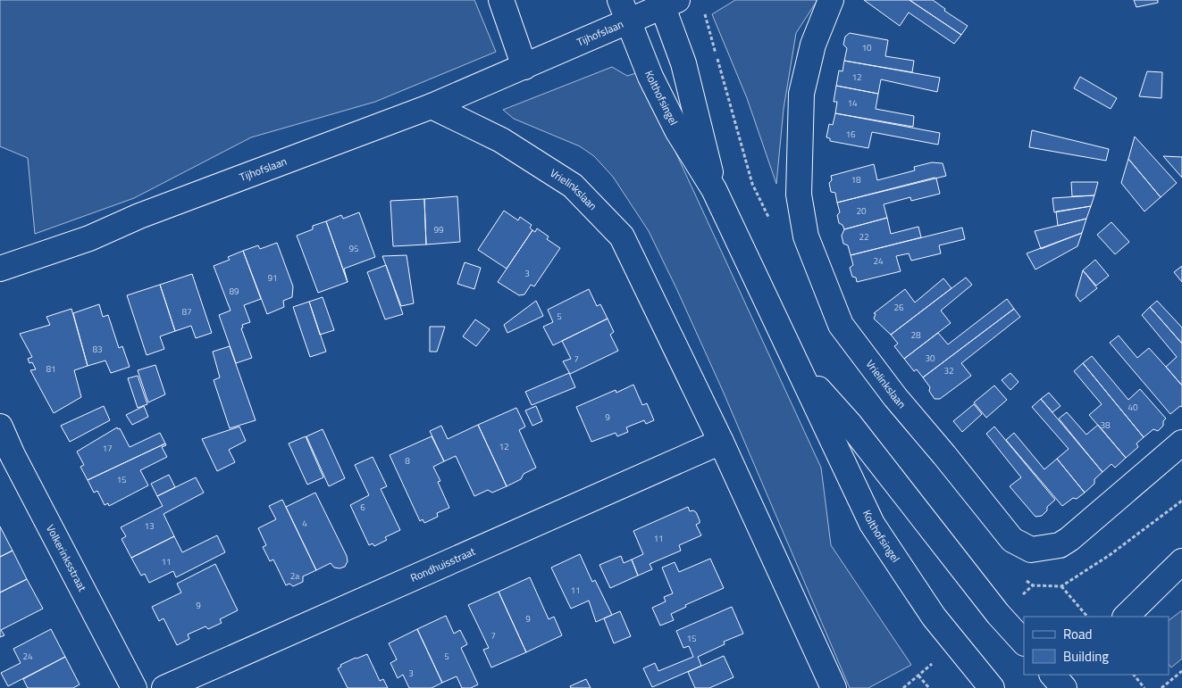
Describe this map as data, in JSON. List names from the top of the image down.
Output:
{
  "streets": {
    "street": [
      "Tijhofslaan",
      "Kolthofsingel",
      "Vrielinkslaan",
      "Volkerinksstraat",
      "Rondhuisstraat"
    ]
  },
  "crossings": [
    ["Tijhofslaan", "Kolthofsingel"],
    ["Tijhofslaan", "Vrielinkslaan"],
    ["Vrielinkslaan", "Rondhuisstraat"]
  ],
  "house_numbers": [
    "10",
    "12",
    "14",
    "16",
    "18",
    "20",
    "99",
    "22",
    "95",
    "24",
    "3",
    "91",
    "89",
    "26",
    "87",
    "5",
    "28",
    "83",
    "30",
    "7",
    "81",
    "32",
    "40",
    "9",
    "38",
    "12",
    "17",
    "8",
    "15",
    "6",
    "4",
    "13",
    "11",
    "11",
    "2a",
    "11",
    "9",
    "9",
    "7",
    "15",
    "24",
    "5",
    "3"
  ],
  "legend": ["Road", "Building"]
}
